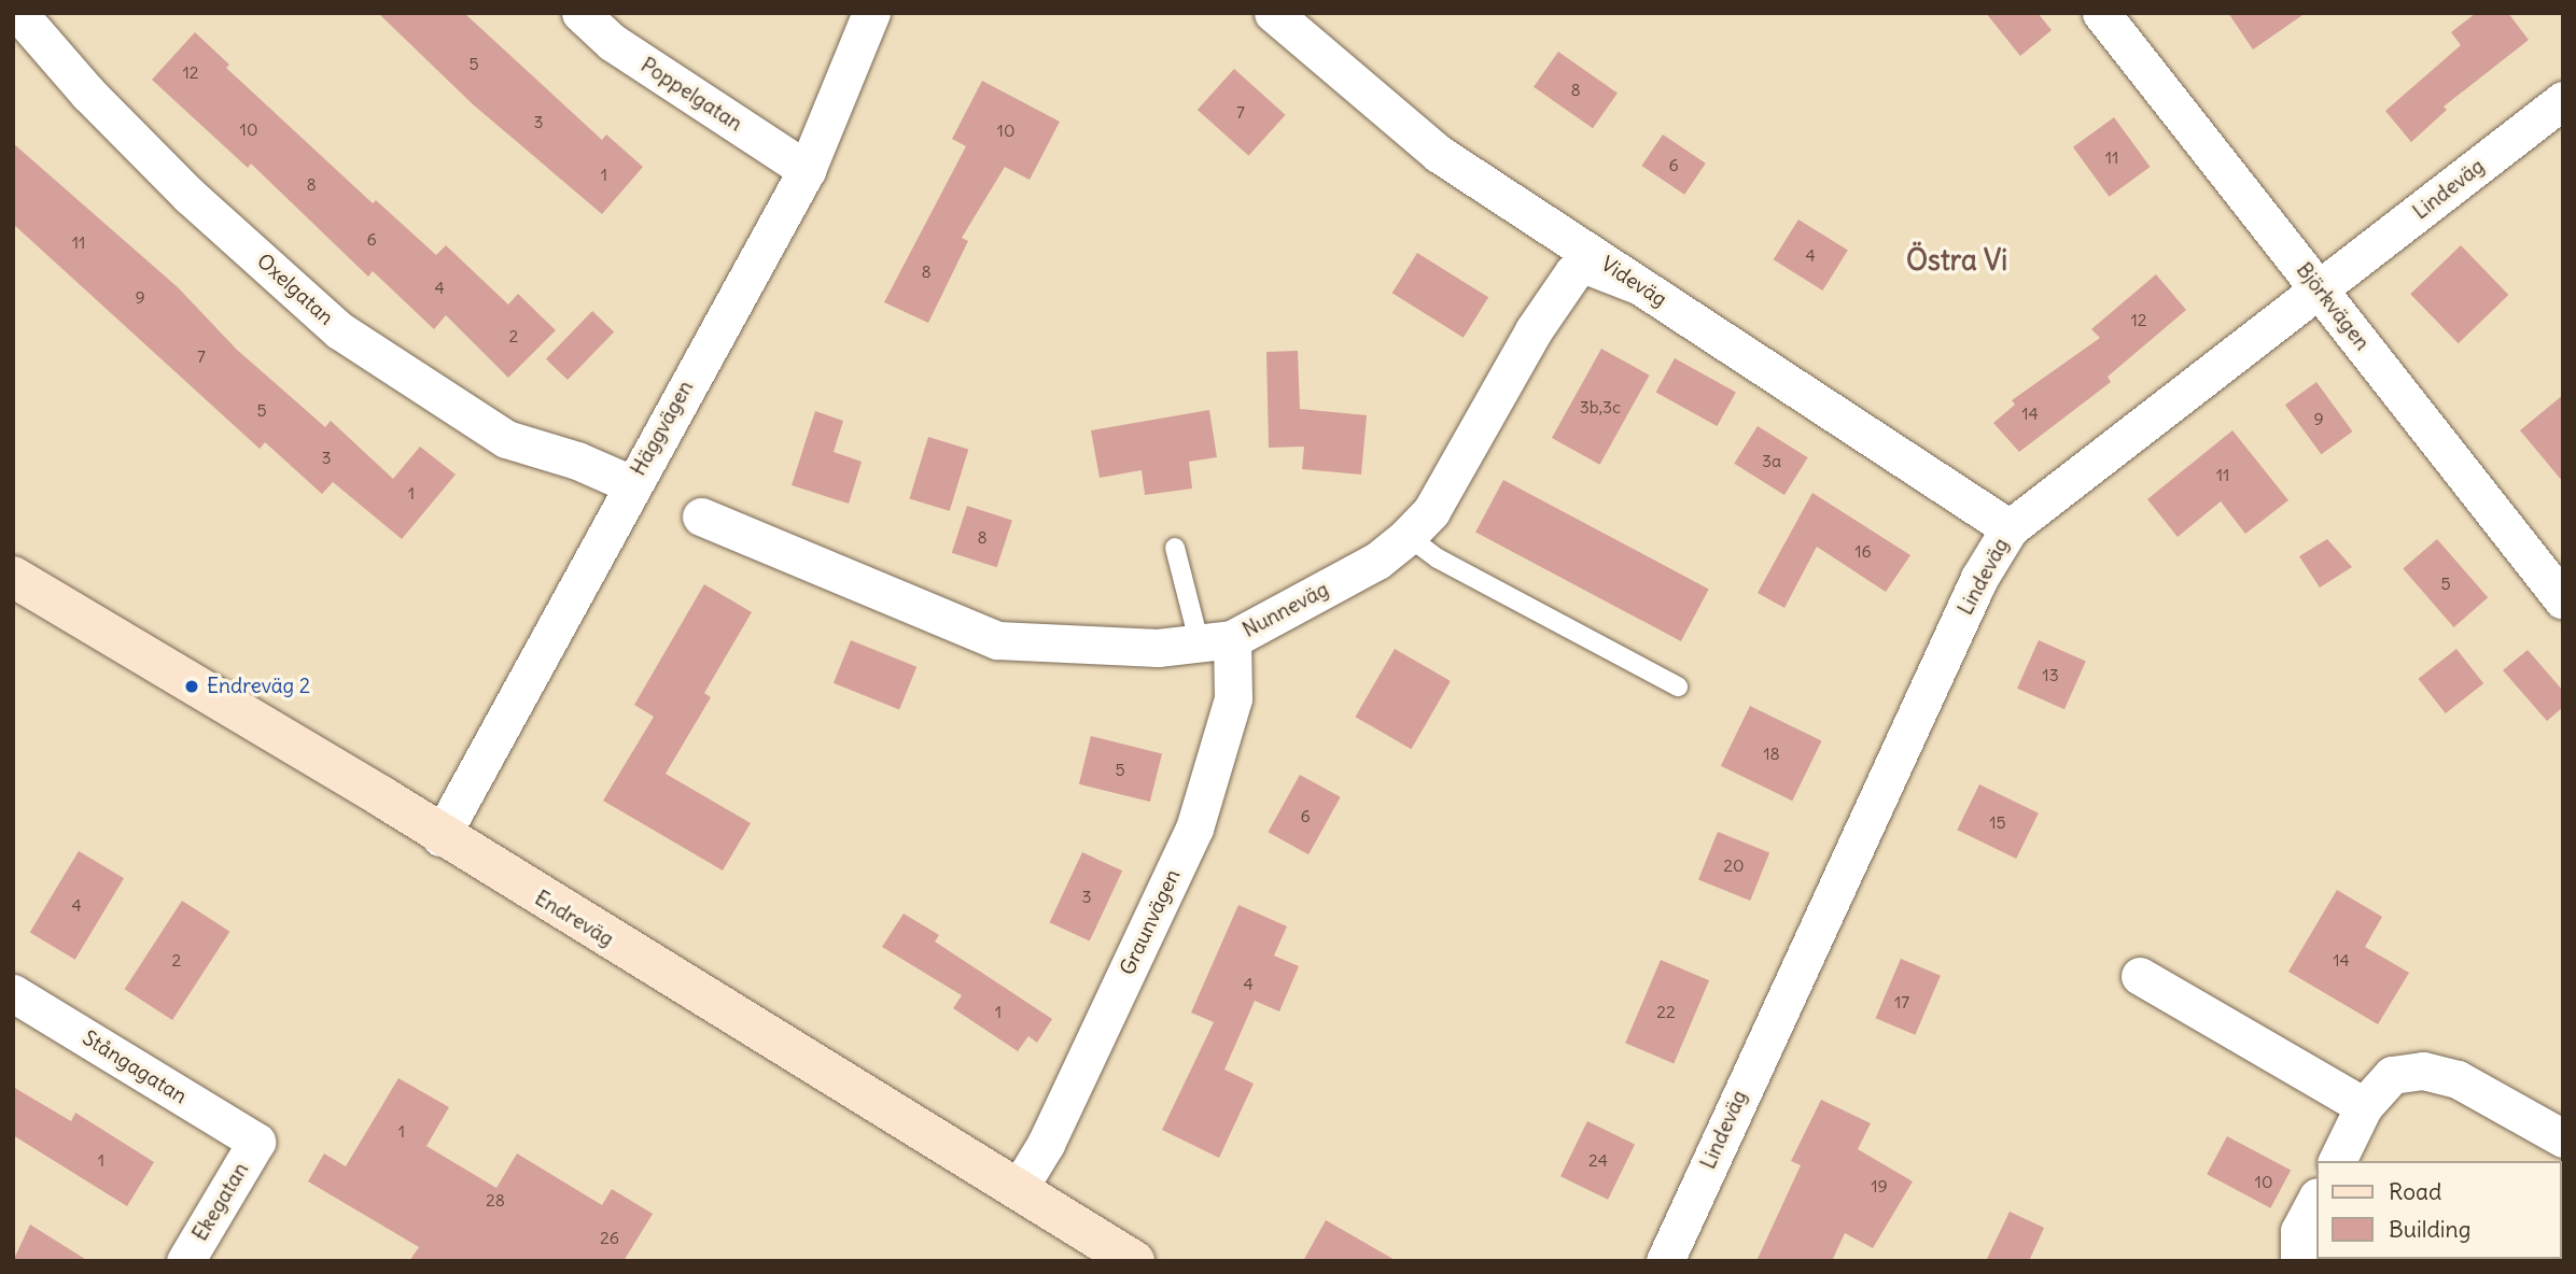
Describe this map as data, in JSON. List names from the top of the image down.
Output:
{
  "streets": {
    "main road": ["Endreväg"],
    "street": [
      "Poppelgatan",
      "Lindeväg",
      "Videväg",
      "Oxelgatan",
      "Björkvägen",
      "Häggvägen",
      "Nunneväg",
      "Graunvägen",
      "Stångagatan",
      "Ekegatan"
    ]
  },
  "crossings": [
    ["Poppelgatan", "Häggvägen"],
    ["Lindeväg", "Videväg"],
    ["Lindeväg", "Björkvägen"],
    ["Videväg", "Nunneväg"],
    ["Oxelgatan", "Häggvägen"],
    ["Häggvägen", "Endreväg"],
    ["Nunneväg", "Graunvägen"],
    ["Endreväg", "Graunvägen"],
    ["Stångagatan", "Ekegatan"]
  ],
  "districts": ["Östra Vi"],
  "places": ["Endreväg 2"],
  "house_numbers": [
    "5",
    "12",
    "8",
    "7",
    "3",
    "10",
    "10",
    "11",
    "6",
    "1",
    "8",
    "6",
    "11",
    "4",
    "8",
    "4",
    "9",
    "12",
    "2",
    "7",
    "3b,3c",
    "5",
    "14",
    "9",
    "3",
    "3a",
    "11",
    "1",
    "8",
    "16",
    "5",
    "13",
    "18",
    "5",
    "6",
    "15",
    "20",
    "3",
    "4",
    "2",
    "14",
    "4",
    "17",
    "1",
    "22",
    "1",
    "1",
    "24",
    "10",
    "19",
    "28",
    "26"
  ],
  "legend": ["Road", "Building"]
}
